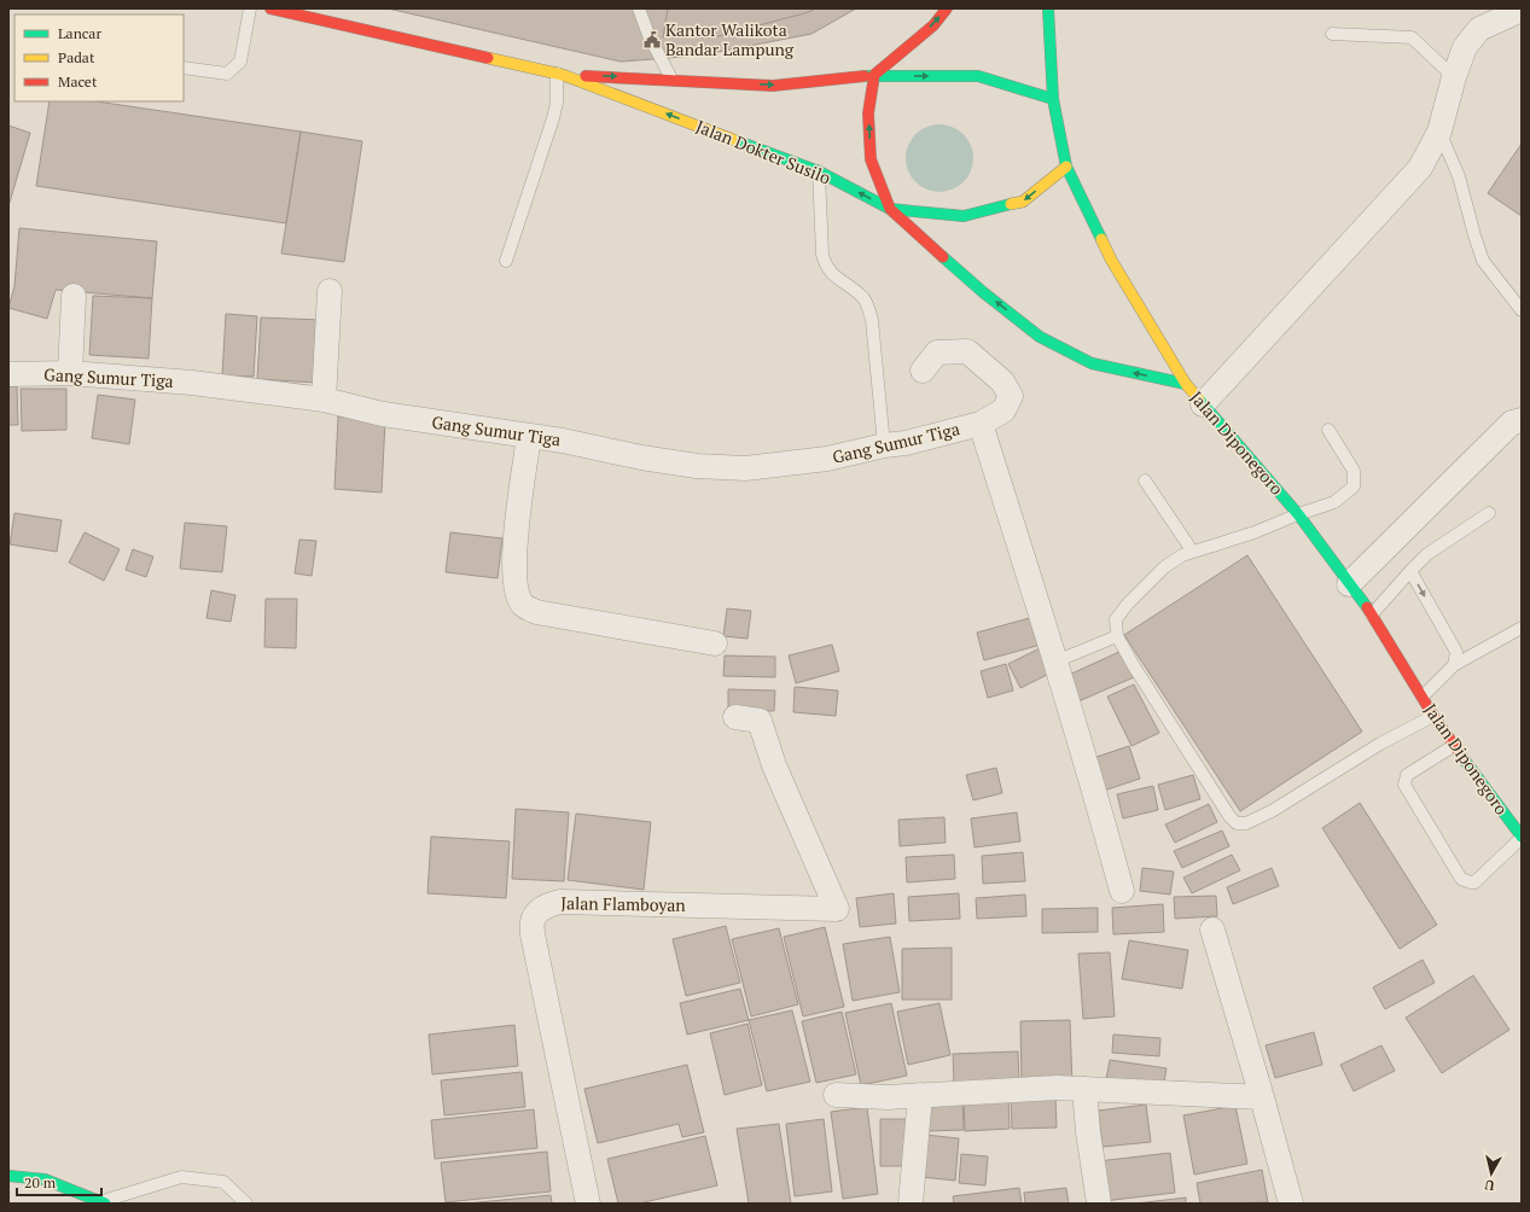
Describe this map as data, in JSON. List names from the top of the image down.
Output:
{
  "streets": {
    "main road": ["Jalan Dokter Susilo", "Jalan Diponegoro"],
    "street": ["Gang Sumur Tiga", "Jalan Flamboyan"]
  },
  "crossings": [
    ["Jalan Dokter Susilo", "Jalan Diponegoro"]
  ],
  "places": {
    "public building": ["Kantor Walikota Bandar Lampung"]
  },
  "legend": ["Lancar", "Padat", "Macet"],
  "scale_bar": "20 m",
  "north": "bottom"
}
